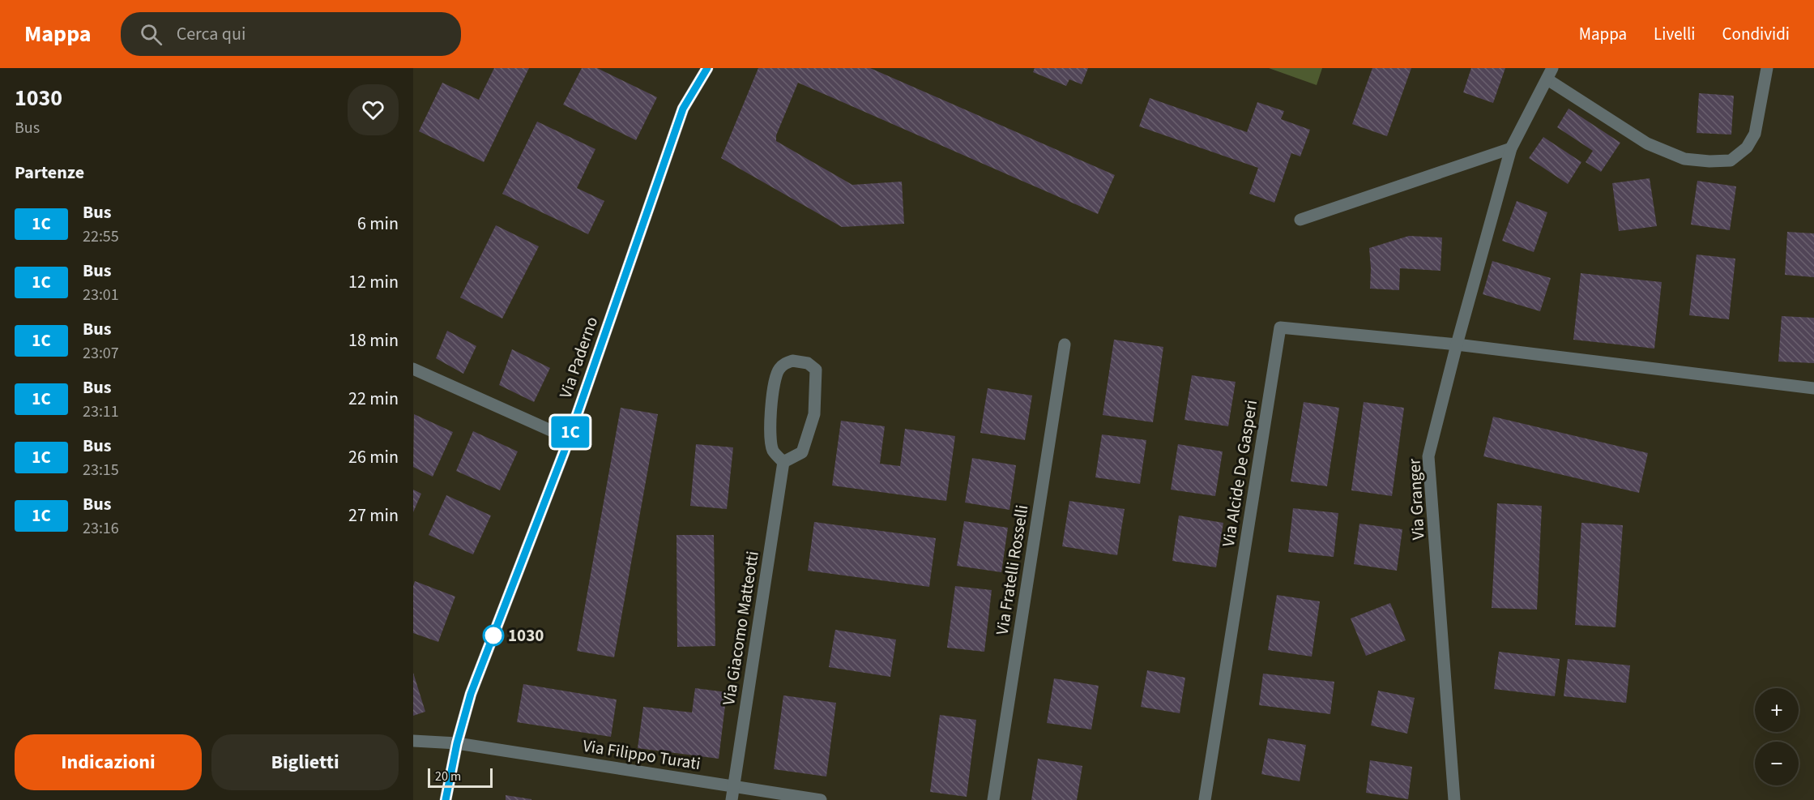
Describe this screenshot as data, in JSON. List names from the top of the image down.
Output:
{
  "streets": {
    "street": [
      "Via Paderno",
      "Via Alcide De Gasperi",
      "Via Granger",
      "Via Fratelli Rosselli",
      "Via Giacomo Matteotti",
      "Via Filippo Turati"
    ]
  },
  "crossings": [
    ["Via Paderno", "Via Filippo Turati"],
    ["Via Alcide De Gasperi", "Via Granger"],
    ["Via Giacomo Matteotti", "Via Filippo Turati"]
  ],
  "places": ["1030"],
  "lines": ["bus line 1C"],
  "scale_bar": "20 m",
  "page": {
    "header": "Mappa",
    "search": "Cerca qui",
    "nav": ["Mappa", "Livelli", "Condividi"],
    "heading": [
      ["1030", "Bus"],
      "Partenze"
    ],
    "on_map": "1C",
    "list": [
      {
        "mark": "1C",
        "name": "Bus",
        "note": "22:55",
        "value": "6 min"
      },
      {
        "mark": "1C",
        "name": "Bus",
        "note": "23:01",
        "value": "12 min"
      },
      {
        "mark": "1C",
        "name": "Bus",
        "note": "23:07",
        "value": "18 min"
      },
      {
        "mark": "1C",
        "name": "Bus",
        "note": "23:11",
        "value": "22 min"
      },
      {
        "mark": "1C",
        "name": "Bus",
        "note": "23:15",
        "value": "26 min"
      },
      {
        "mark": "1C",
        "name": "Bus",
        "note": "23:16",
        "value": "27 min"
      }
    ],
    "map_buttons": ["+", "−"],
    "buttons": ["Indicazioni", "Biglietti"],
    "scale": "20 m"
  }
}
